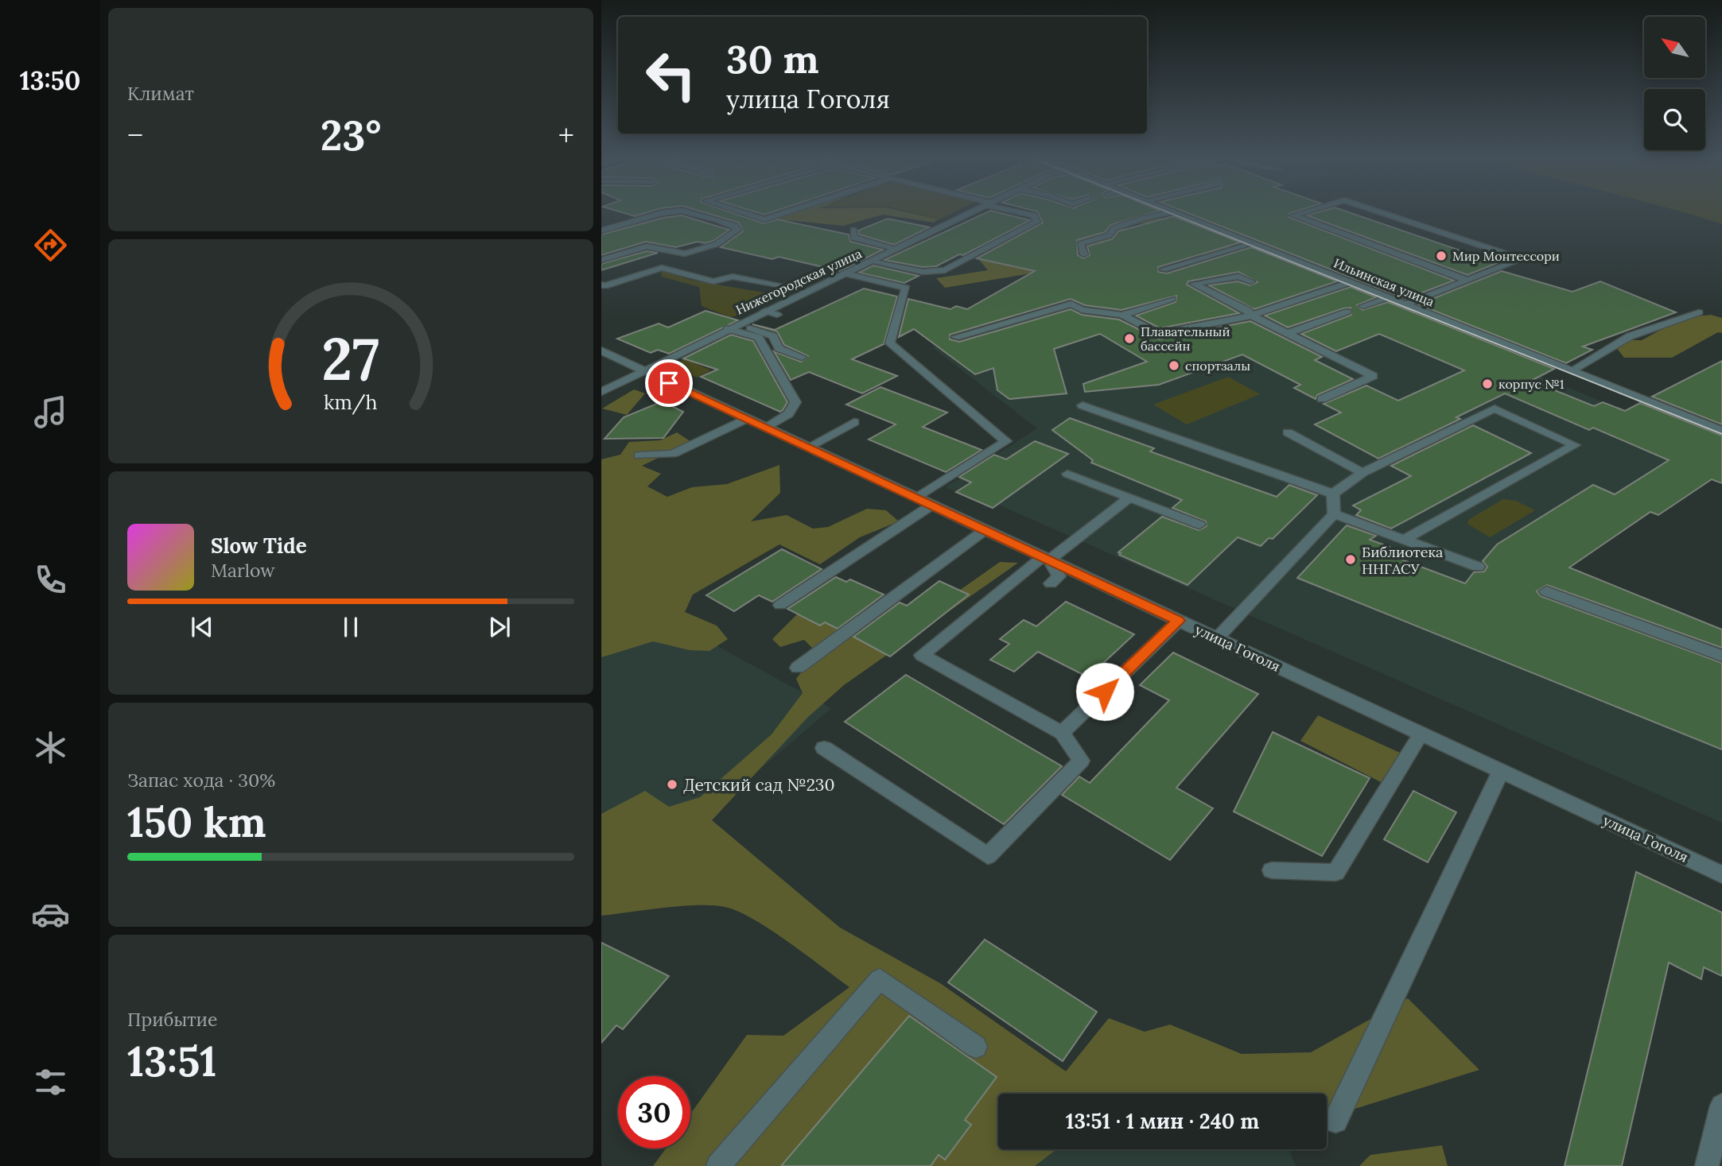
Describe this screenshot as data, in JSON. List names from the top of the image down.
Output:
{
  "streets": {
    "street": ["Нижегородская улица", "Ильинская улица", "улица Гоголя"]
  },
  "crossings": [
    ["Нижегородская улица", "улица Гоголя"]
  ],
  "places": [
    "Мир Монтессори",
    "Плавательный бассейн",
    "спортзалы",
    "корпус №1",
    "Библиотека ННГАСУ",
    "Детский сад №230"
  ],
  "north": "top left",
  "page": {
    "tabs": "13:50",
    "tile": [
      "Климат",
      ["Запас хода · 30%", "150 km"],
      ["Прибытие", "13:51"]
    ],
    "turn": ["30 m", "улица Гоголя"],
    "heat": ["−", "23°", "+"],
    "song": ["Slow Tide", "Marlow"],
    "limit": "30",
    "trip": "13:51 · 1 мин · 240 m",
    "gauge": ["27", "km/h"]
  }
}
